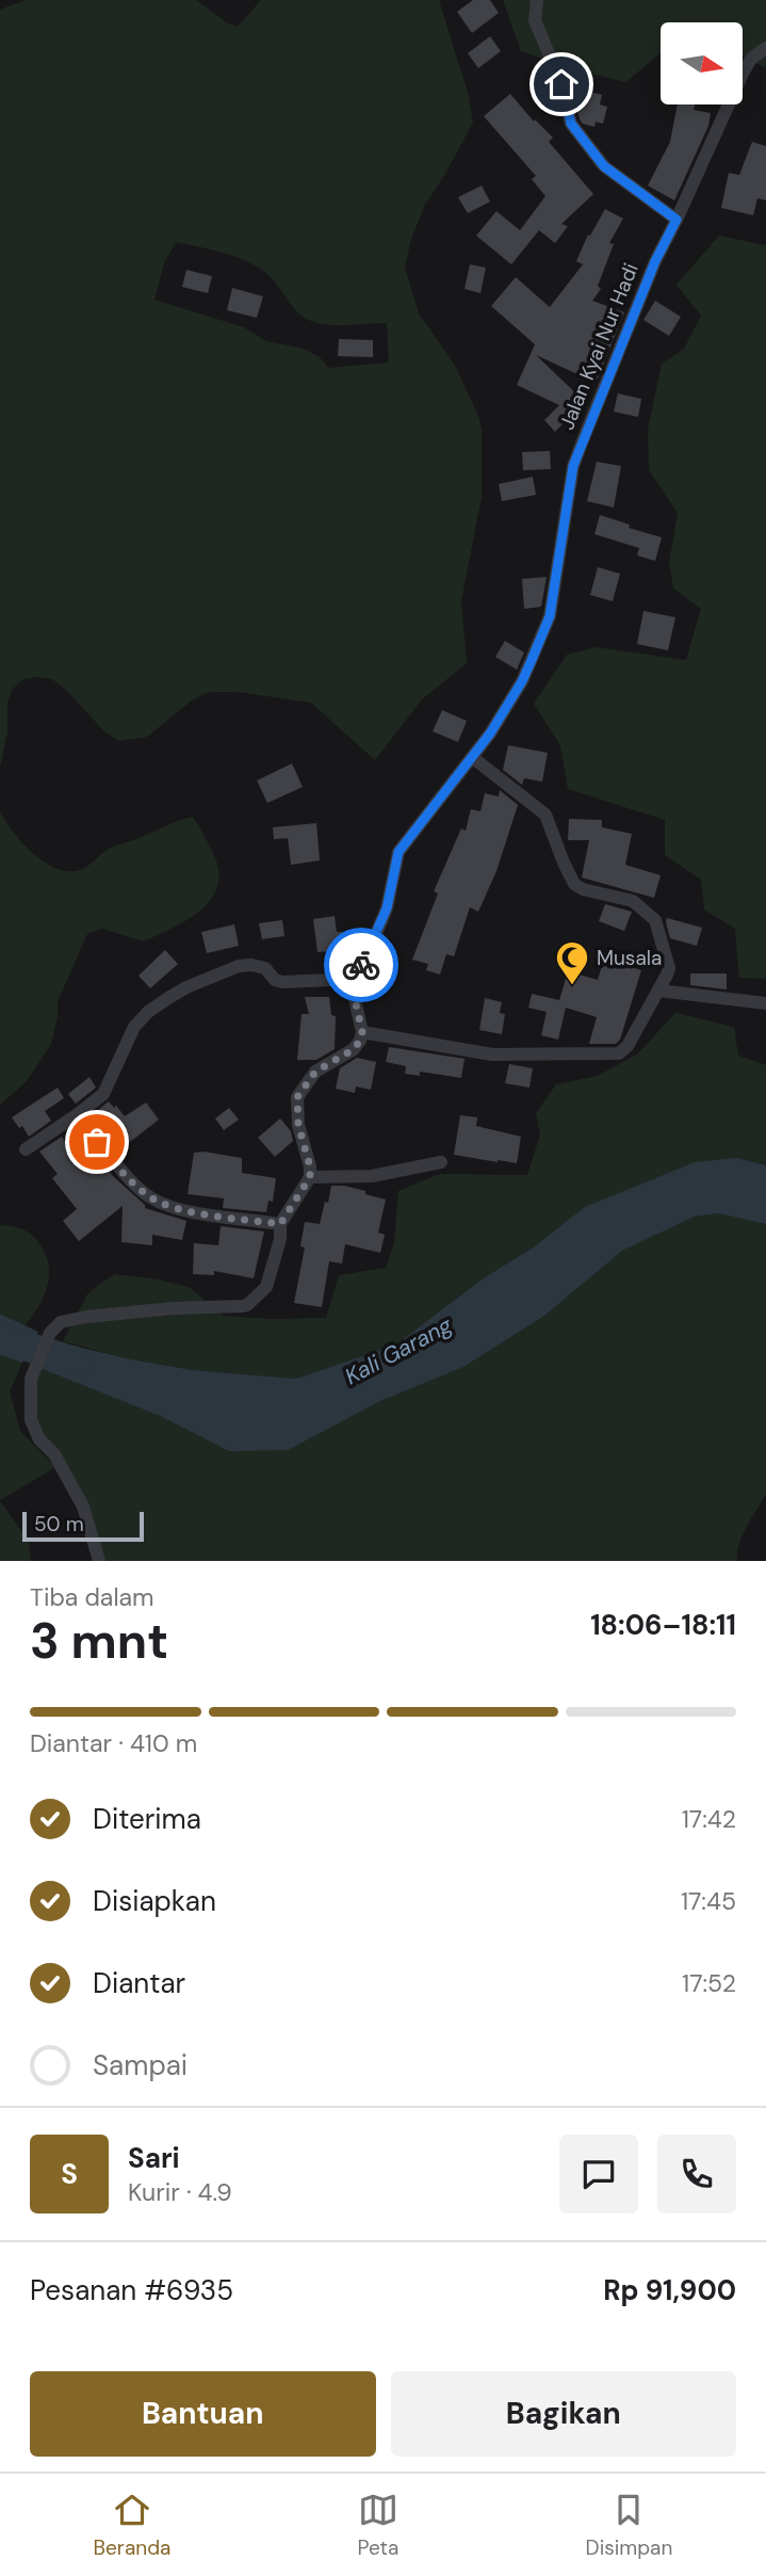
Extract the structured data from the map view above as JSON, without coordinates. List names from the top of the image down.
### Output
{
  "streets": {
    "street": ["Jalan Kyai Nur Hadi"]
  },
  "water": ["Kali Garang"],
  "places": {
    "mosque": ["Musala"]
  },
  "scale_bar": "50 m",
  "north": "right",
  "page": {
    "scale": "50 m",
    "heading": ["3 mnt", "Tiba dalam", "18:06–18:11"],
    "panel": [
      "Sari",
      "Kurir · 4.9",
      "Pesanan #6935",
      "Rp 91,900"
    ],
    "bar": "Diantar · 410 m",
    "list": [
      ["Diterima", "17:42"],
      ["Disiapkan", "17:45"],
      ["Diantar", "17:52"],
      "Sampai"
    ],
    "round": "S",
    "buttons": ["Bantuan", "Bagikan"],
    "tabs": ["Beranda", "Peta", "Disimpan"]
  }
}
